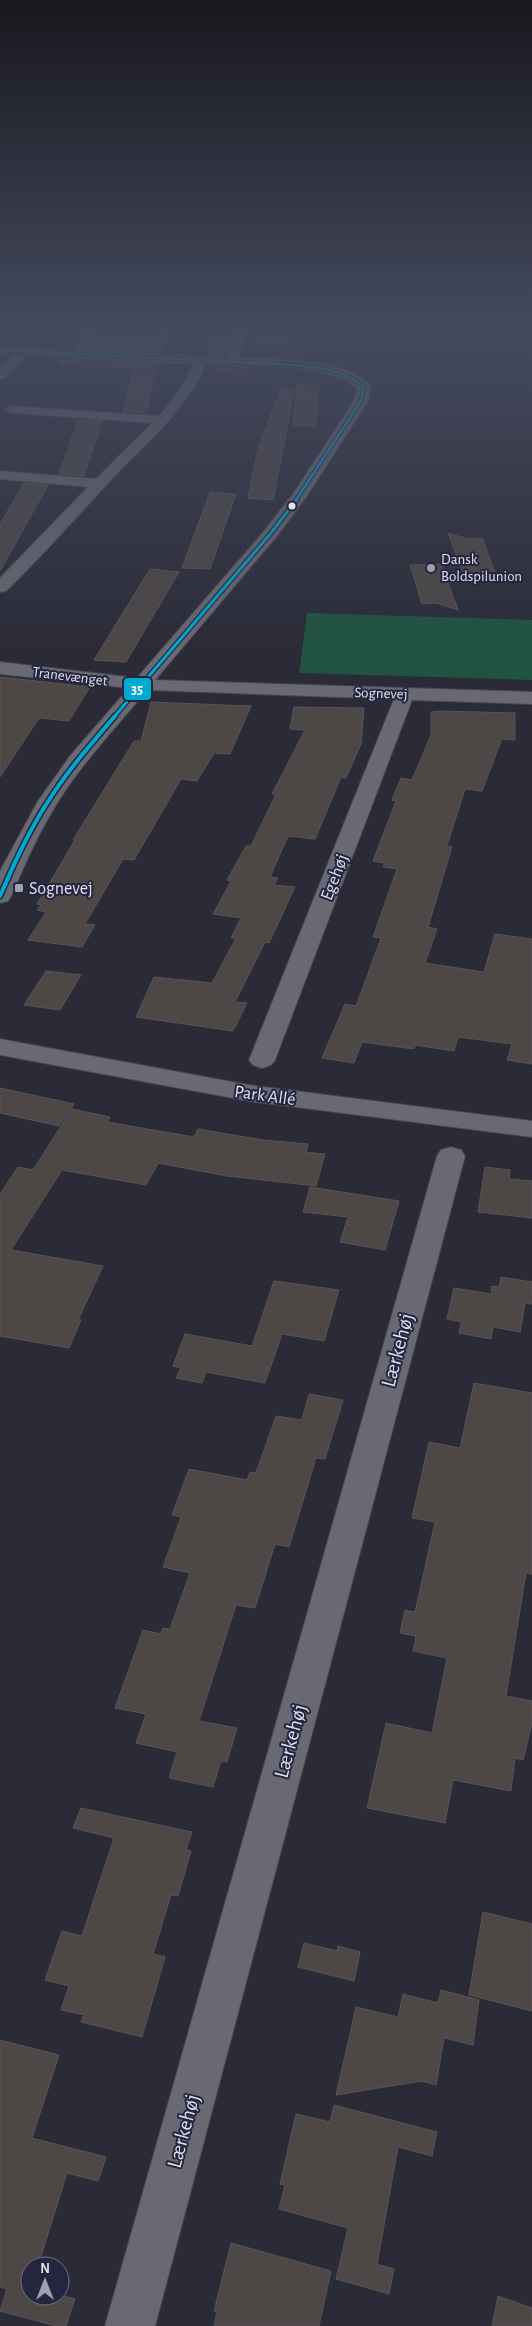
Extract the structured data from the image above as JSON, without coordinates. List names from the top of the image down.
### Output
{
  "streets": {
    "street": [
      "Tranevænget",
      "Sognevej",
      "Egehøj",
      "Park Allé",
      "Lærkehøj"
    ]
  },
  "crossings": [
    ["Tranevænget", "Sognevej"],
    ["Sognevej", "Egehøj"]
  ],
  "places": {
    "other": ["Dansk Boldspilunion"],
    "transit": ["Sognevej"]
  },
  "lines": ["transit line 35"],
  "north": "top"
}
